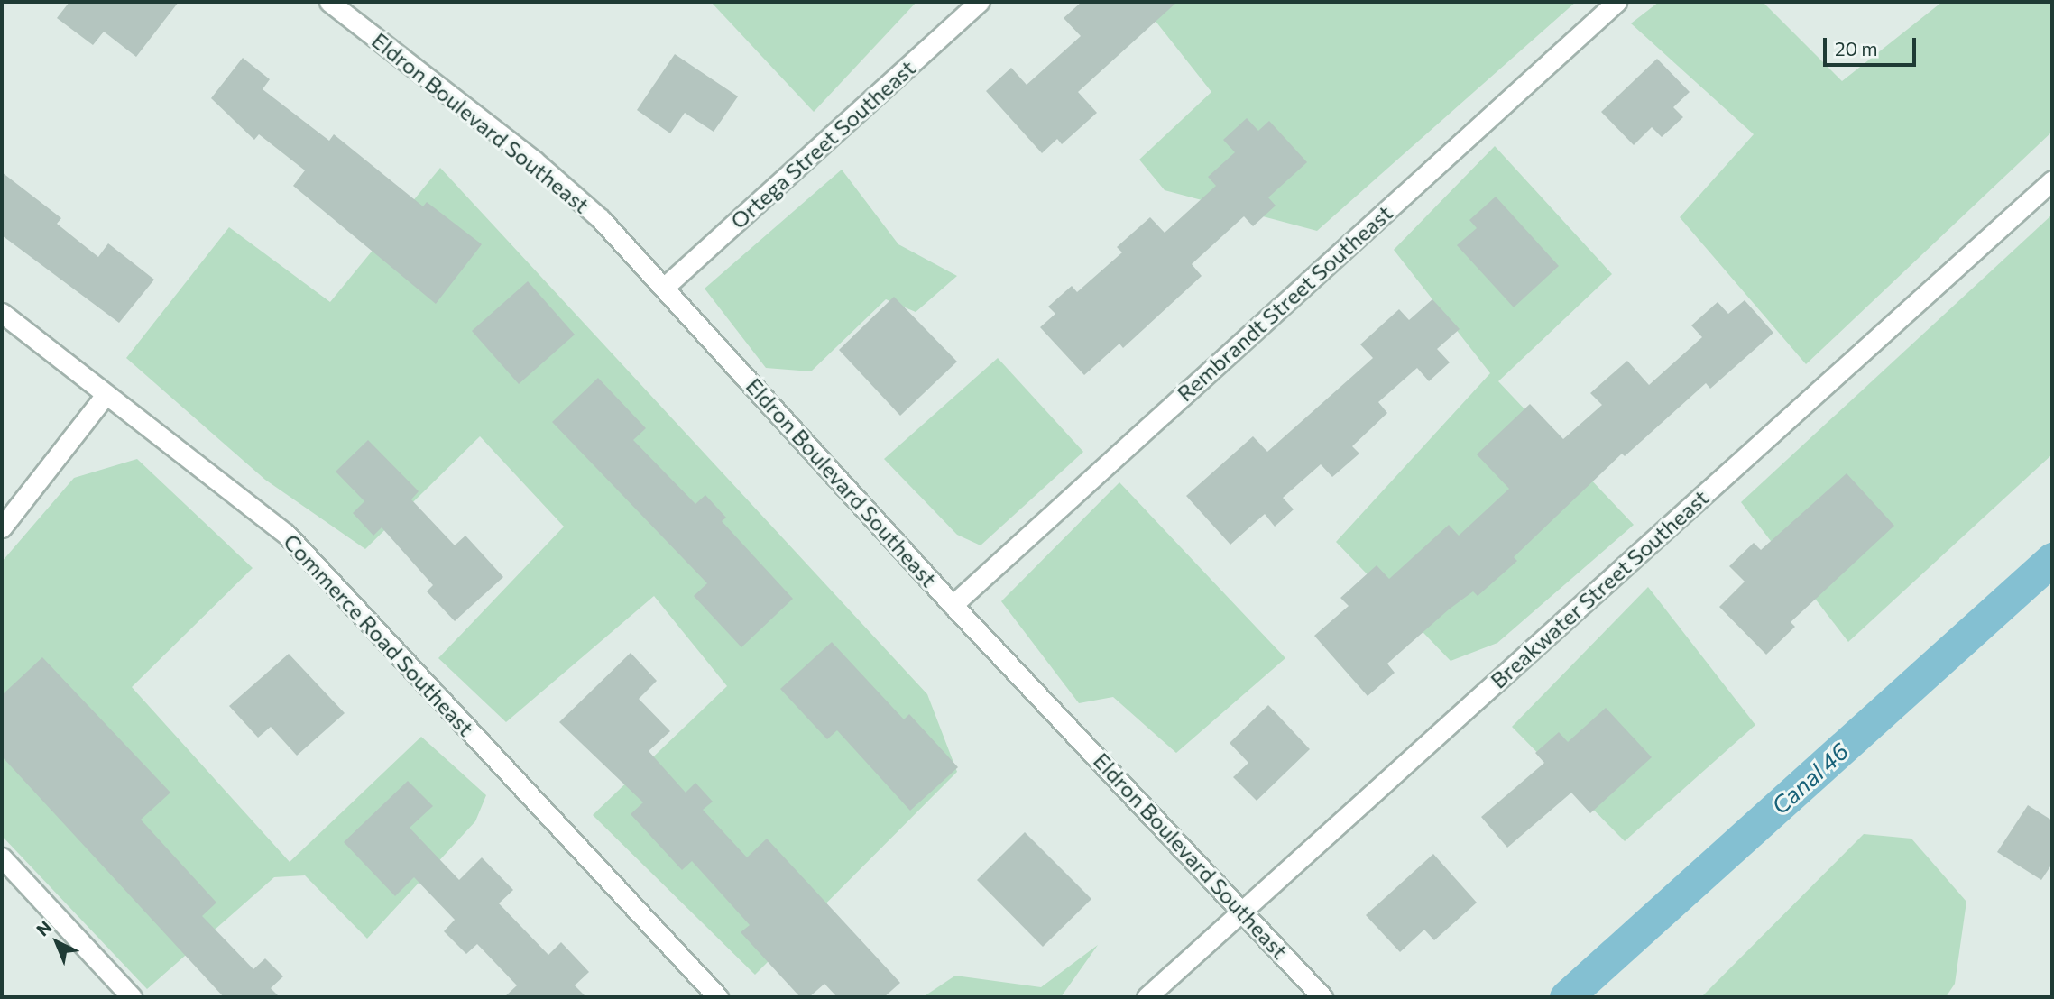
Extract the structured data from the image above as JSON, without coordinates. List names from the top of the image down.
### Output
{
  "streets": {
    "street": [
      "Eldron Boulevard Southeast",
      "Ortega Street Southeast",
      "Rembrandt Street Southeast",
      "Breakwater Street Southeast",
      "Commerce Road Southeast"
    ]
  },
  "crossings": [
    ["Eldron Boulevard Southeast", "Ortega Street Southeast"],
    ["Eldron Boulevard Southeast", "Rembrandt Street Southeast"],
    ["Eldron Boulevard Southeast", "Breakwater Street Southeast"]
  ],
  "water": ["Canal 46"],
  "scale_bar": "20 m",
  "north": "top left"
}
